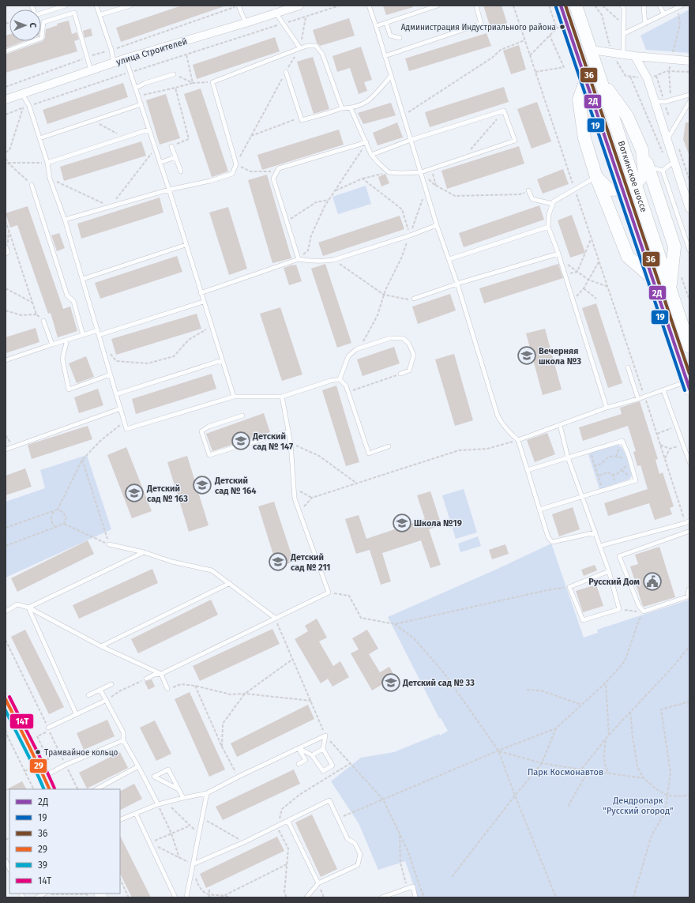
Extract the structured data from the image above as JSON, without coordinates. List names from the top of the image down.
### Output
{
  "streets": {
    "main road": ["Воткинское шоссе"],
    "street": ["улица Строителей"]
  },
  "parks": ["Парк Космонавтов", "Дендропарк \"Русский огород\""],
  "places": {
    "other": ["Администрация Индустриального района", "Трамвайное кольцо"],
    "school or university": [
      "Вечерняя школа №3",
      "Детский сад № 147",
      "Детский сад № 164",
      "Детский сад № 163",
      "Школа №19",
      "Детский сад № 211",
      "Детский сад № 33"
    ],
    "public building": ["Русский Дом"]
  },
  "lines": [
    "transit line 2Д",
    "transit line 36",
    "transit line 19",
    "transit line 14Т",
    "transit line 29",
    "transit line 39"
  ],
  "legend": [
    "2Д",
    "19",
    "36",
    "29",
    "39",
    "14Т"
  ],
  "north": "right"
}
